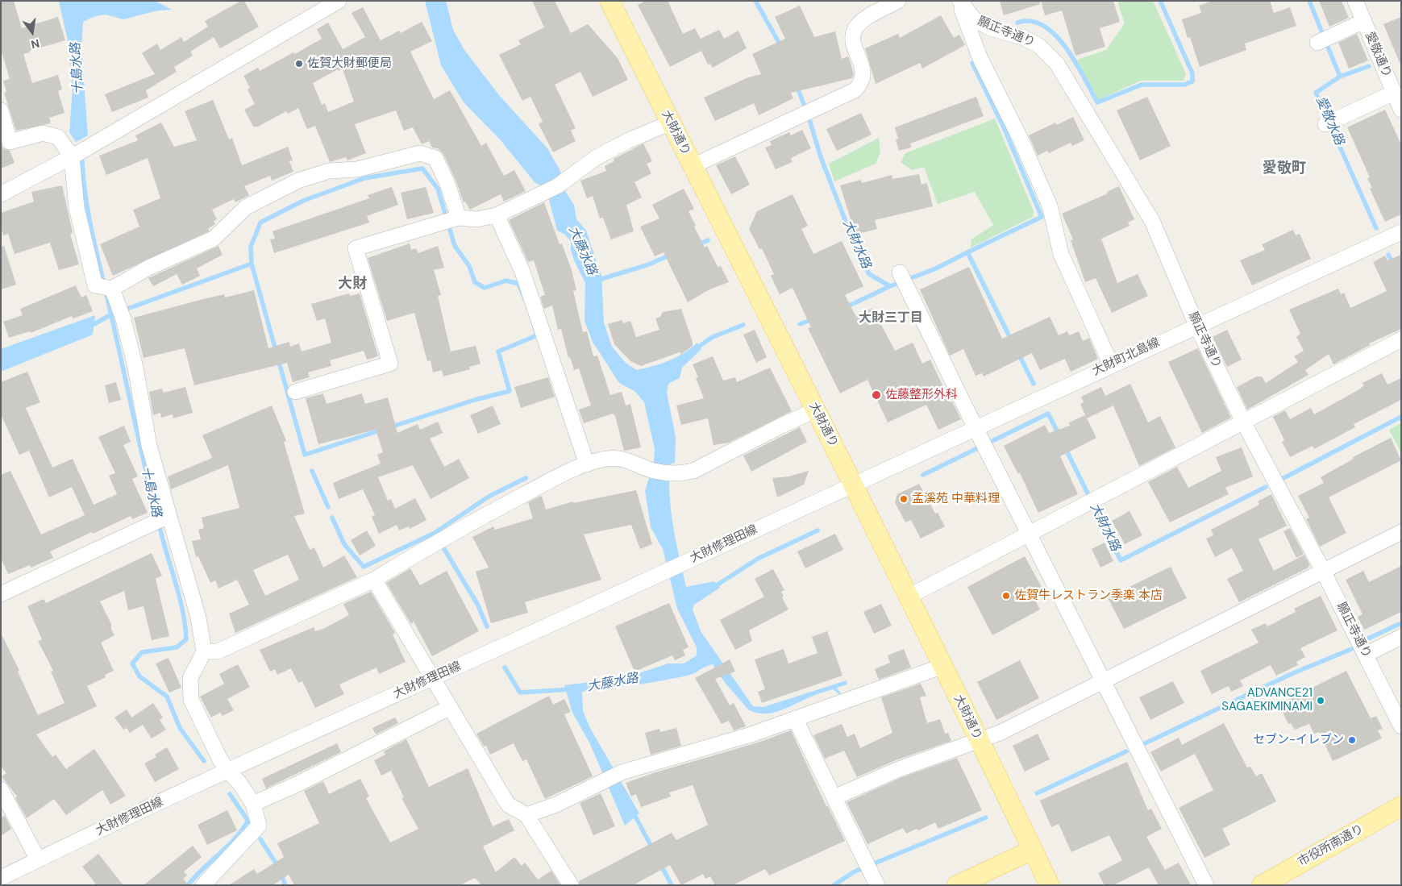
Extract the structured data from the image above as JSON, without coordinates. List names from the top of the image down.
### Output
{
  "streets": {
    "main road": ["大財通り", "市役所南通り"],
    "street": [
      "願正寺通り",
      "愛敬通り",
      "大財町北島線",
      "大財修理田線"
    ]
  },
  "crossings": [
    ["願正寺通り", "大財町北島線"],
    ["大財通り", "大財町北島線"],
    ["大財通り", "大財修理田線"],
    ["大財町北島線", "大財修理田線"]
  ],
  "districts": ["愛敬町", "大財", "大財三丁目"],
  "water": [
    "十島水路",
    "愛敬水路",
    "大財水路",
    "大藤水路"
  ],
  "places": [
    "佐賀大財郵便局",
    "佐藤整形外科",
    "孟溪苑 中華料理",
    "佐賀牛レストラン季楽 本店",
    "ADVANCE21 SAGAEKIMINAMI",
    "セブン-イレブン"
  ],
  "north": "bottom"
}
